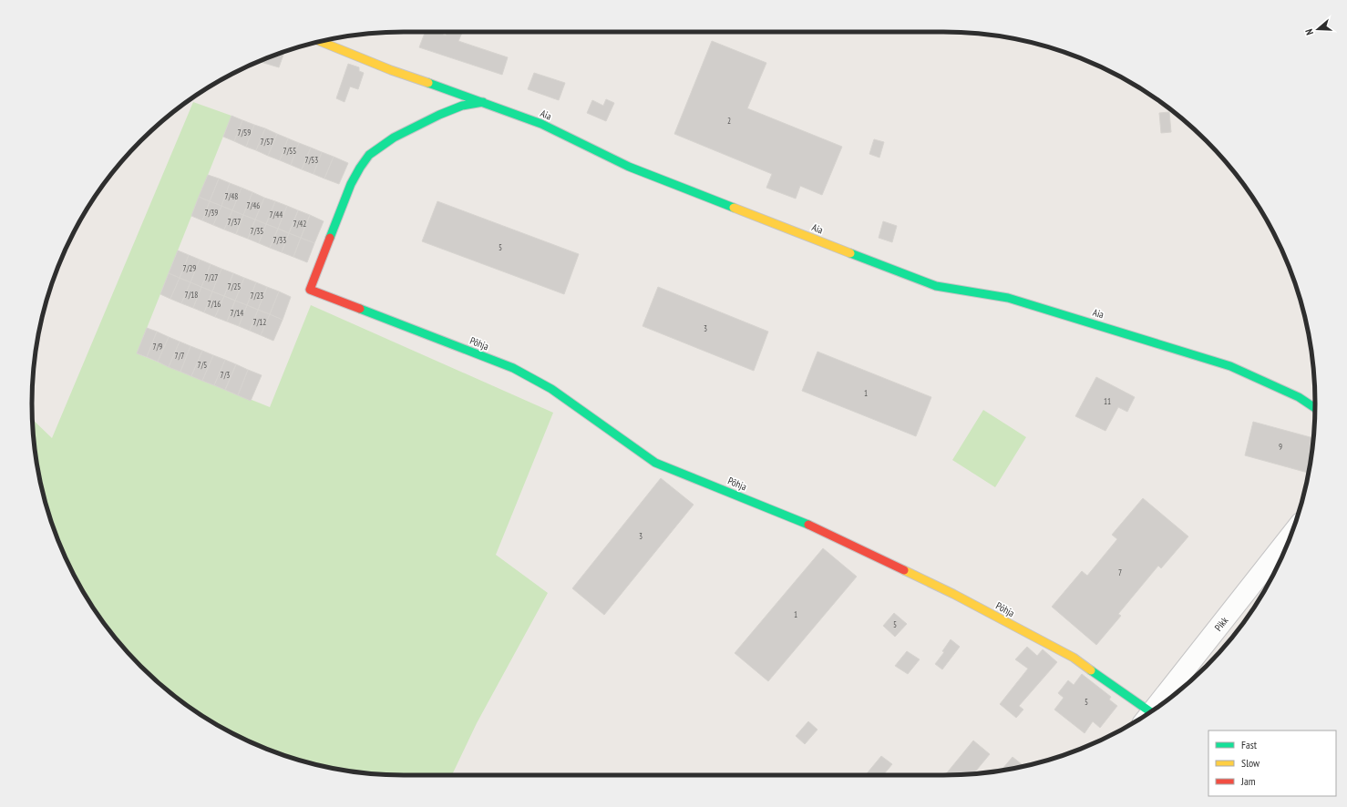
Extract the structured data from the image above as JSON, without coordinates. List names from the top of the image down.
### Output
{
  "streets": {
    "street": ["Aia", "Põhja", "Pikk"]
  },
  "crossings": [
    ["Aia", "Põhja"]
  ],
  "house_numbers": [
    "2",
    "7/59",
    "7/57",
    "7/55",
    "7/53",
    "7/48",
    "7/46",
    "7/39",
    "7/44",
    "7/37",
    "7/42",
    "7/35",
    "7/33",
    "5",
    "7/29",
    "7/27",
    "7/25",
    "7/18",
    "7/23",
    "7/16",
    "7/14",
    "7/12",
    "3",
    "7/9",
    "7/7",
    "7/5",
    "7/3",
    "1",
    "11",
    "9",
    "3",
    "7",
    "1",
    "5",
    "5"
  ],
  "legend": ["Fast", "Slow", "Jam"],
  "north": "left"
}
